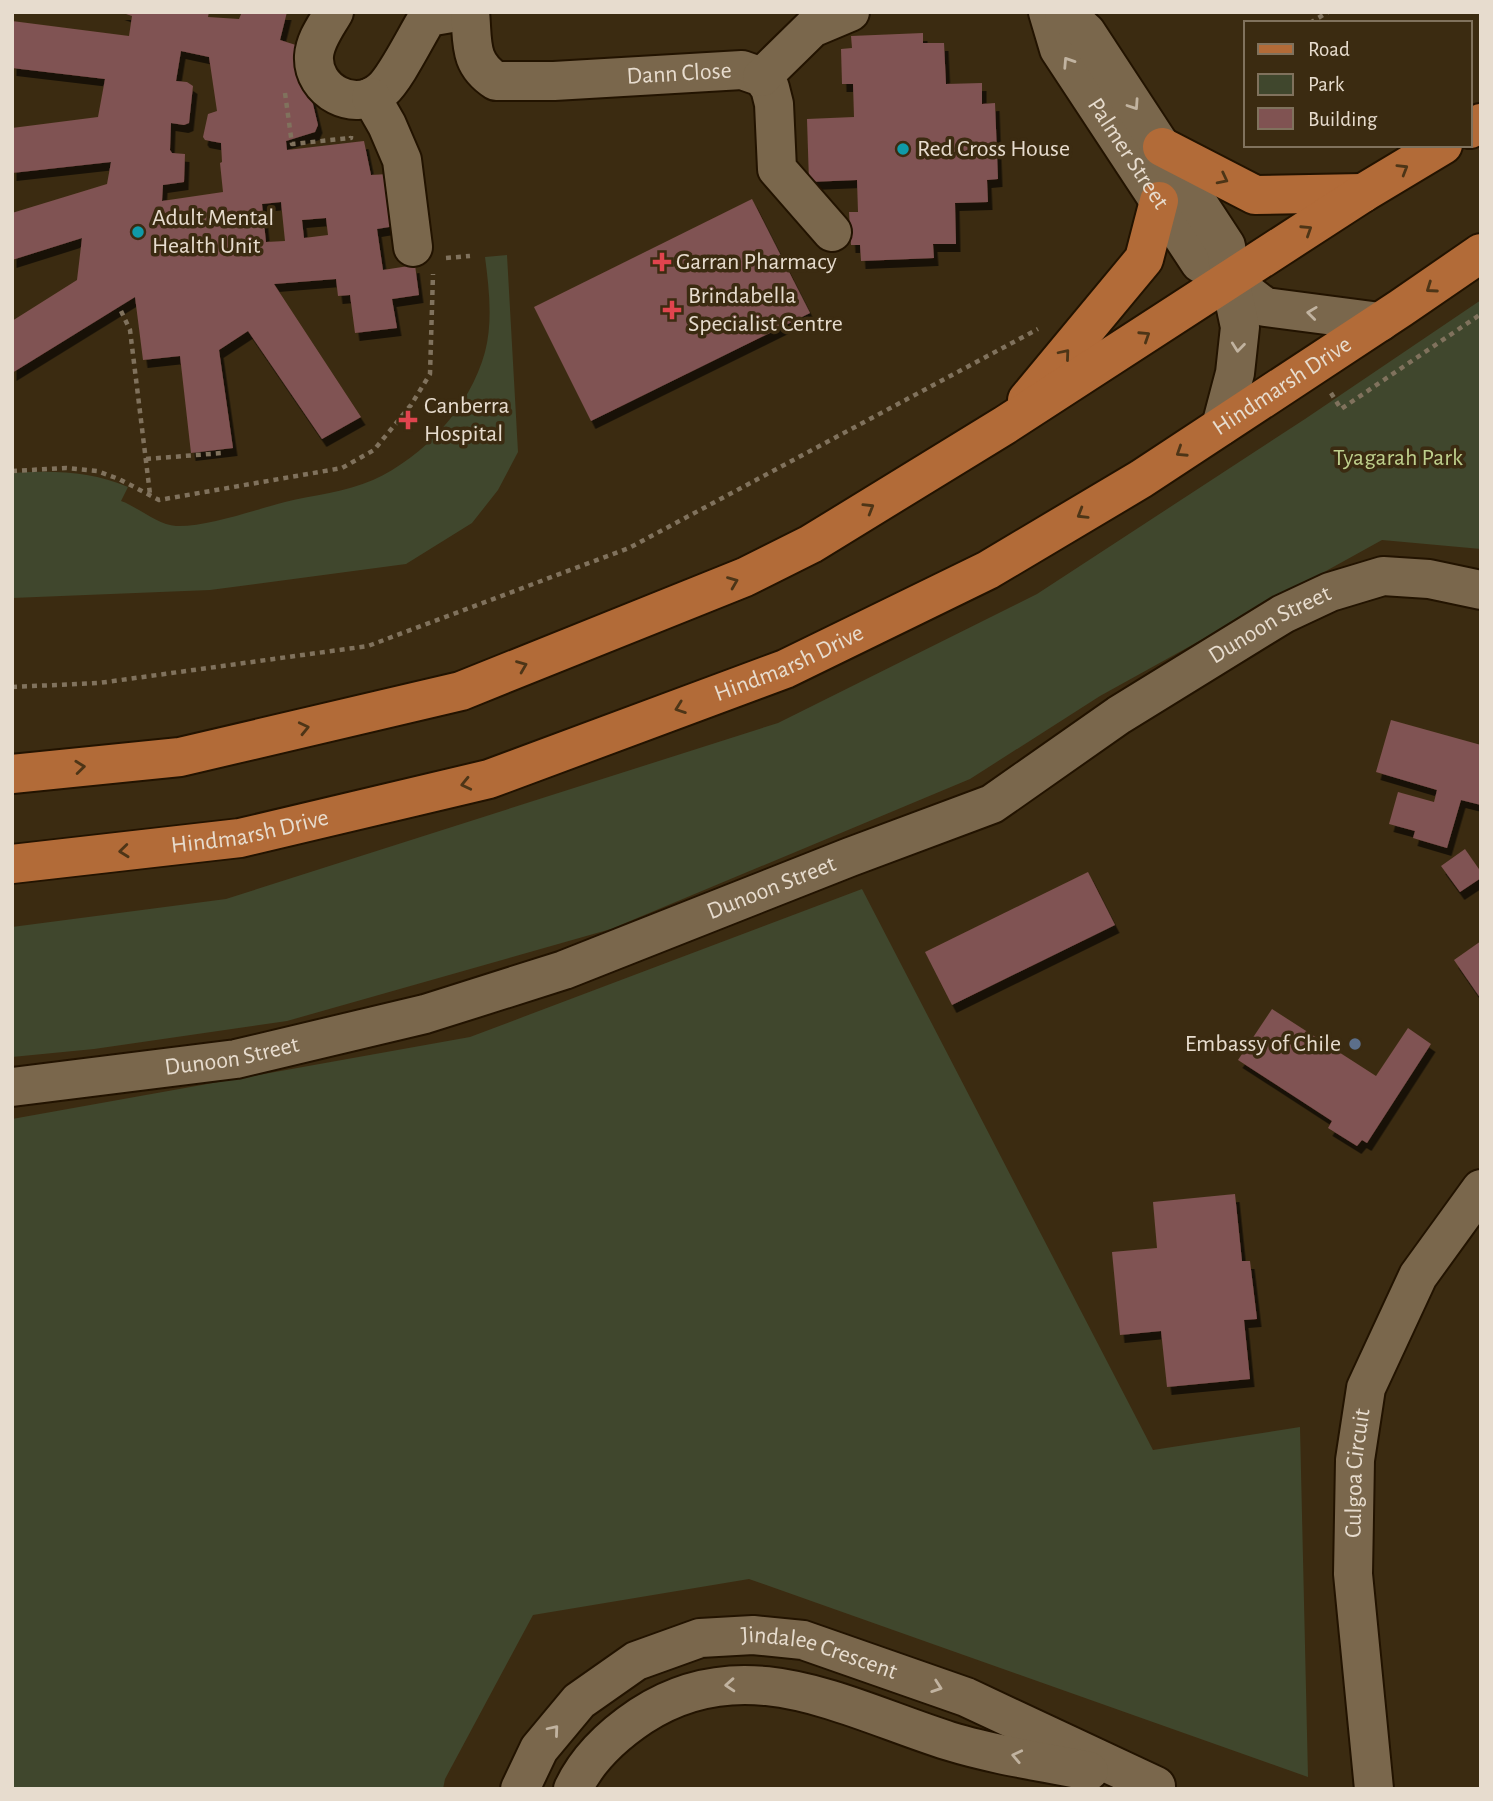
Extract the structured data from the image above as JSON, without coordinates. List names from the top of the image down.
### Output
{
  "streets": {
    "main road": ["Hindmarsh Drive"],
    "street": [
      "Dann Close",
      "Palmer Street",
      "Dunoon Street",
      "Culgoa Circuit",
      "Jindalee Crescent"
    ]
  },
  "crossings": [
    ["Palmer Street", "Hindmarsh Drive"]
  ],
  "parks": ["Tyagarah Park"],
  "places": {
    "other": ["Red Cross House", "Adult Mental Health Unit", "Embassy of Chile"],
    "health": ["Garran Pharmacy", "Brindabella Specialist Centre", "Canberra Hospital"]
  },
  "legend": ["Road", "Park", "Building"]
}
